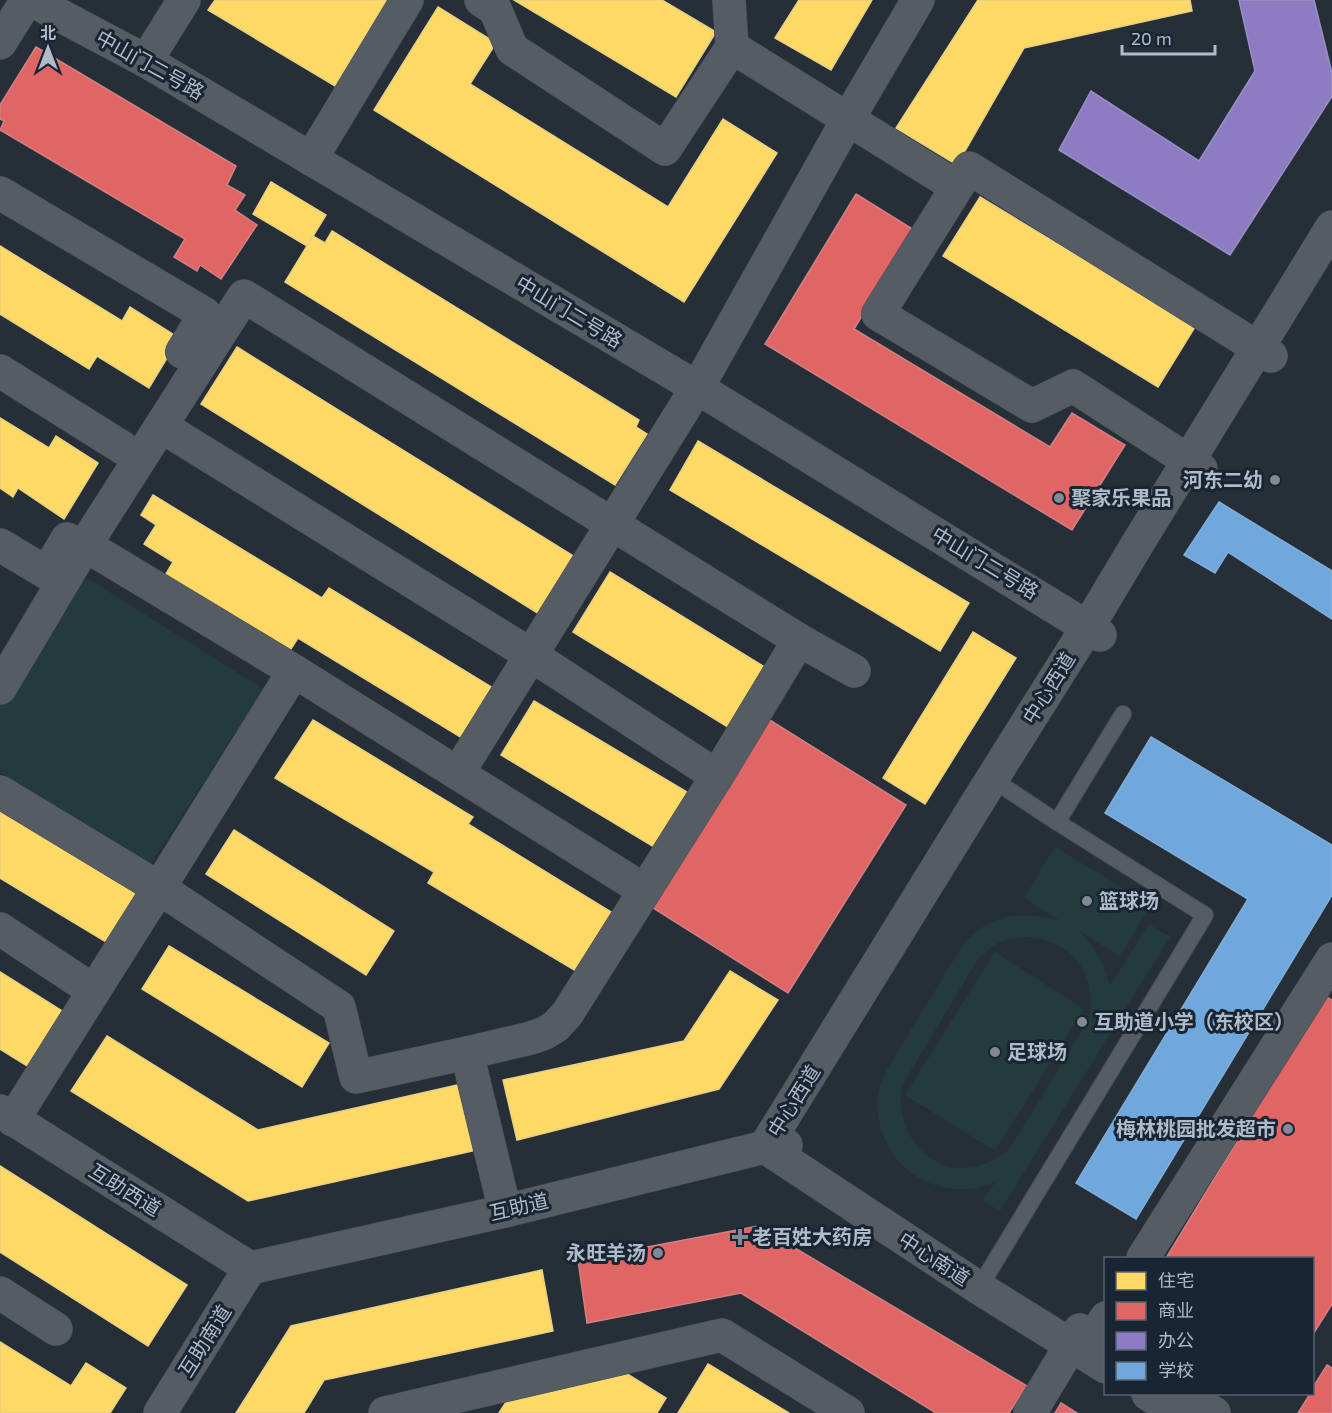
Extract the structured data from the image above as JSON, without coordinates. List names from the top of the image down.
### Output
{
  "streets": {
    "street": [
      "中山门二号路",
      "中心西道",
      "互助西道",
      "互助道",
      "中心南道",
      "互助南道"
    ]
  },
  "crossings": [
    ["中山门二号路", "中心西道"],
    ["中心西道", "互助道"],
    ["中心西道", "中心南道"],
    ["互助西道", "互助道"],
    ["互助西道", "互助南道"],
    ["互助道", "中心南道"],
    ["互助道", "互助南道"]
  ],
  "places": {
    "other": [
      "河东二幼",
      "聚家乐果品",
      "篮球场",
      "互助道小学（东校区）",
      "足球场",
      "梅林桃园批发超市",
      "永旺羊汤"
    ],
    "health": ["老百姓大药房"]
  },
  "legend": [
    "住宅",
    "商业",
    "办公",
    "学校"
  ],
  "scale_bar": "20 m",
  "north": "top"
}
